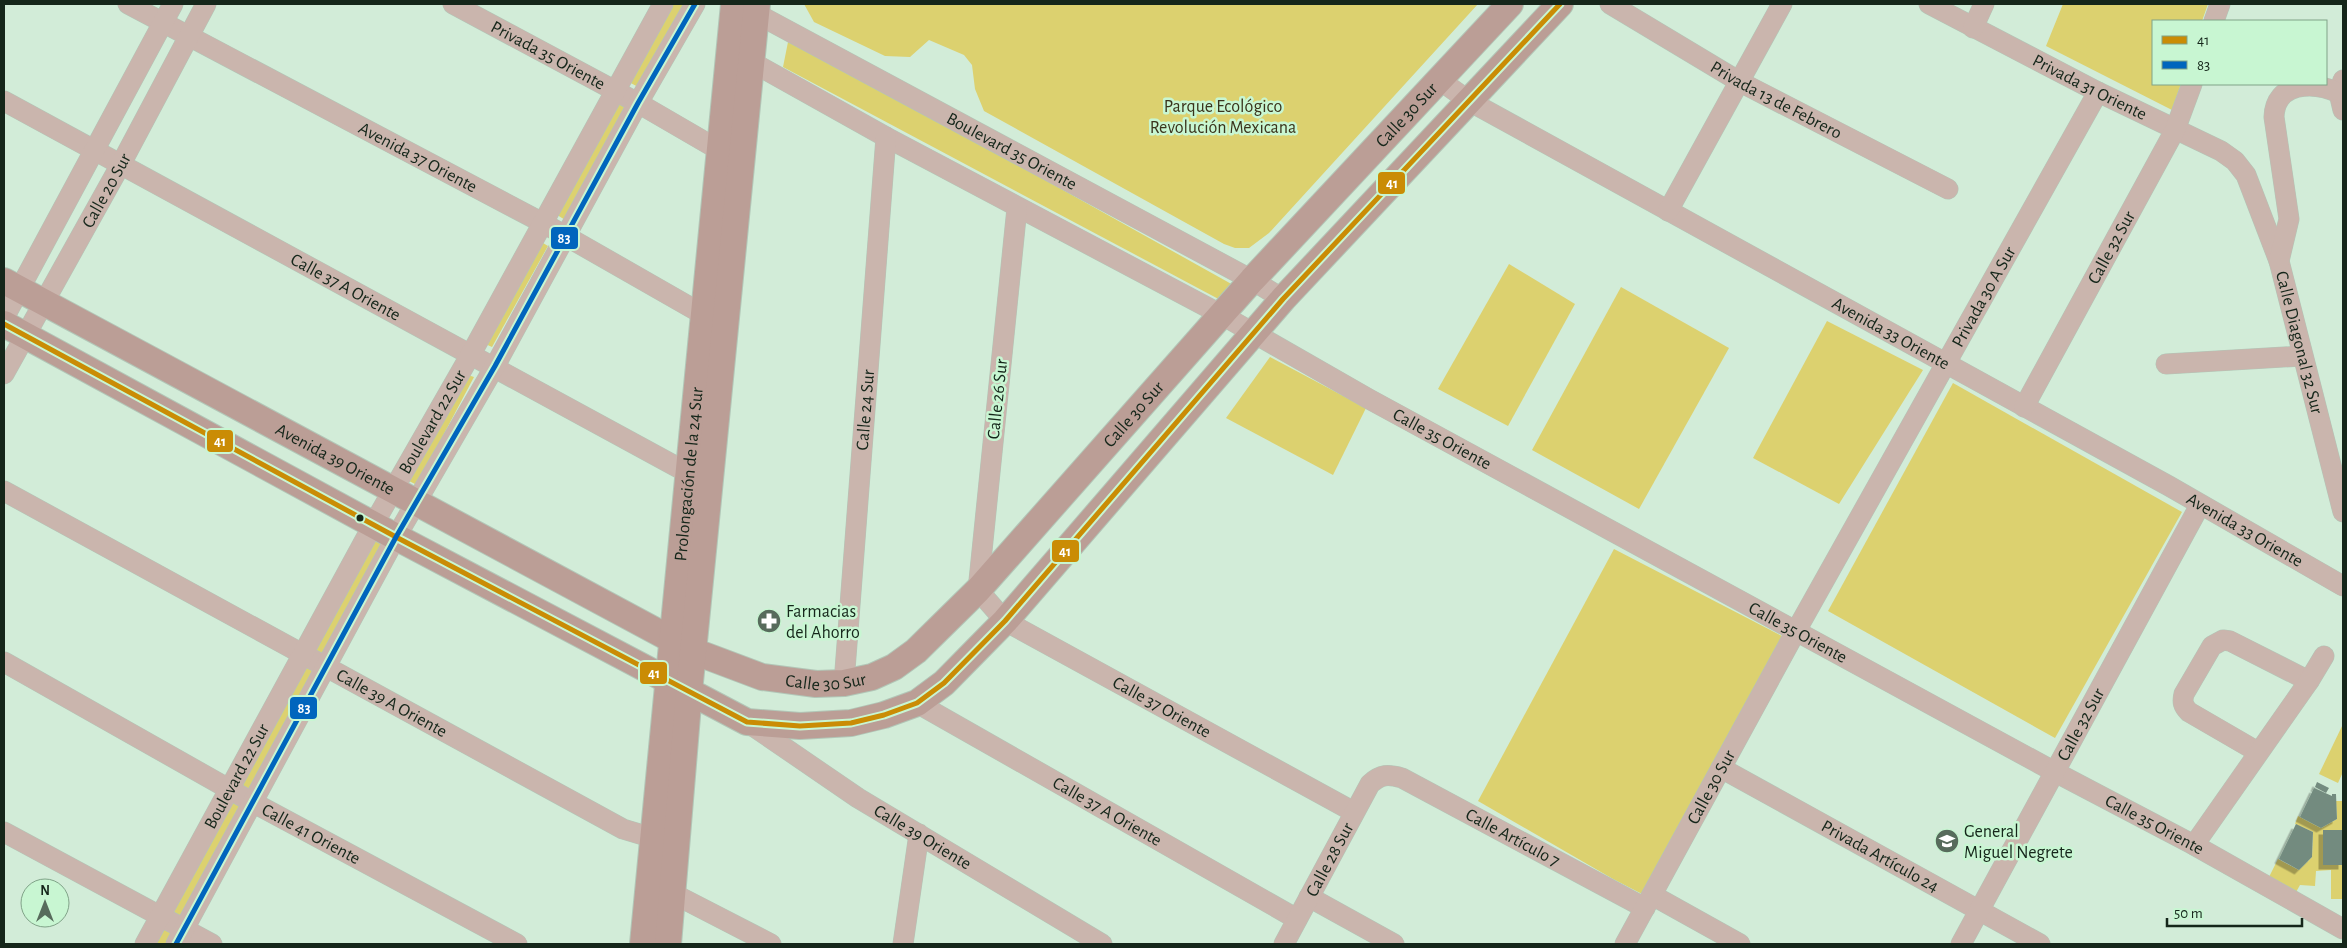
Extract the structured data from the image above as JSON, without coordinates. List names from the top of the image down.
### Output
{
  "streets": {
    "main road": ["Calle 30 Sur", "Avenida 39 Oriente", "Prolongación de la 24 Sur"],
    "street": [
      "Privada 35 Oriente",
      "Privada 31 Oriente",
      "Privada 13 de Febrero",
      "Boulevard 35 Oriente",
      "Avenida 37 Oriente",
      "Calle 20 Sur",
      "Calle 32 Sur",
      "Calle 37 A Oriente",
      "Privada 30 A Sur",
      "Avenida 33 Oriente",
      "Calle Diagonal 32 Sur",
      "Calle 26 Sur",
      "Calle 24 Sur",
      "Boulevard 22 Sur",
      "Calle 35 Oriente",
      "Calle 39 A Oriente",
      "Calle 37 Oriente",
      "Calle 41 Oriente",
      "Calle 39 Oriente",
      "Calle Artículo 7",
      "Privada Artículo 24",
      "Calle 28 Sur"
    ]
  },
  "crossings": [
    ["Privada 35 Oriente", "Boulevard 22 Sur"],
    ["Privada 35 Oriente", "Prolongación de la 24 Sur"],
    ["Privada 31 Oriente", "Calle 32 Sur"],
    ["Privada 31 Oriente", "Privada 30 A Sur"],
    ["Privada 31 Oriente", "Calle Diagonal 32 Sur"],
    ["Calle 30 Sur", "Boulevard 35 Oriente"],
    ["Calle 30 Sur", "Calle 37 A Oriente"],
    ["Calle 30 Sur", "Privada 30 A Sur"],
    ["Calle 30 Sur", "Avenida 33 Oriente"],
    ["Calle 30 Sur", "Calle 26 Sur"],
    ["Calle 30 Sur", "Calle 24 Sur"],
    ["Calle 30 Sur", "Calle 35 Oriente"],
    ["Calle 30 Sur", "Avenida 39 Oriente"],
    ["Calle 30 Sur", "Prolongación de la 24 Sur"],
    ["Calle 30 Sur", "Calle 37 Oriente"],
    ["Calle 30 Sur", "Calle 39 Oriente"],
    ["Calle 30 Sur", "Calle Artículo 7"],
    ["Calle 30 Sur", "Privada Artículo 24"],
    ["Boulevard 35 Oriente", "Prolongación de la 24 Sur"],
    ["Avenida 37 Oriente", "Calle 20 Sur"],
    ["Avenida 37 Oriente", "Boulevard 22 Sur"],
    ["Avenida 37 Oriente", "Prolongación de la 24 Sur"],
    ["Calle 20 Sur", "Calle 37 A Oriente"],
    ["Calle 20 Sur", "Avenida 39 Oriente"],
    ["Calle 32 Sur", "Avenida 33 Oriente"],
    ["Calle 32 Sur", "Calle 35 Oriente"],
    ["Calle 32 Sur", "Privada Artículo 24"],
    ["Calle 37 A Oriente", "Boulevard 22 Sur"],
    ["Calle 37 A Oriente", "Prolongación de la 24 Sur"],
    ["Calle 37 A Oriente", "Calle 28 Sur"],
    ["Privada 30 A Sur", "Avenida 33 Oriente"],
    ["Privada 30 A Sur", "Calle 35 Oriente"],
    ["Calle 26 Sur", "Calle 37 Oriente"],
    ["Boulevard 22 Sur", "Avenida 39 Oriente"],
    ["Boulevard 22 Sur", "Calle 39 A Oriente"],
    ["Boulevard 22 Sur", "Calle 41 Oriente"],
    ["Avenida 39 Oriente", "Prolongación de la 24 Sur"],
    ["Prolongación de la 24 Sur", "Calle 39 A Oriente"],
    ["Calle 37 Oriente", "Calle 28 Sur"],
    ["Calle Artículo 7", "Calle 28 Sur"]
  ],
  "parks": ["Parque Ecológico Revolución Mexicana"],
  "places": {
    "pharmacy": ["Farmacias del Ahorro"],
    "school or university": ["General Miguel Negrete"]
  },
  "lines": ["transit line 41", "transit line 83"],
  "legend": ["41", "83"],
  "scale_bar": "50 m",
  "north": "top"
}
